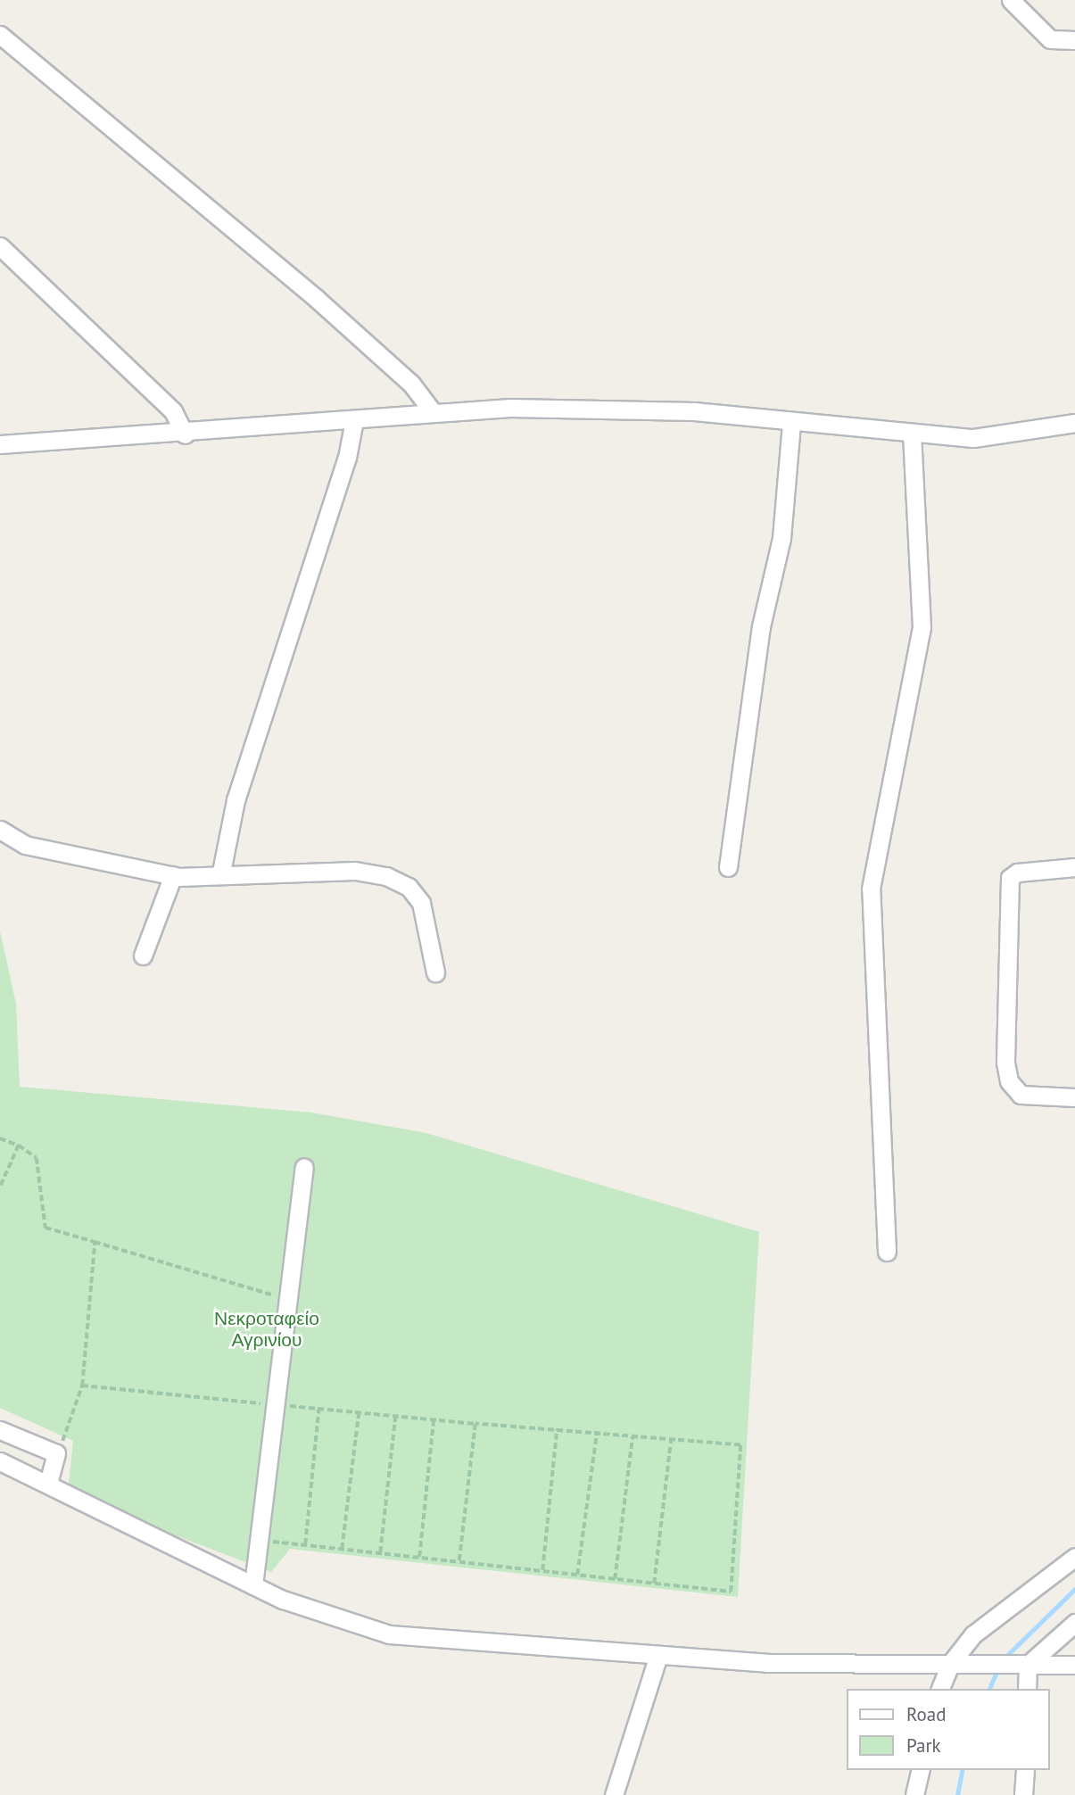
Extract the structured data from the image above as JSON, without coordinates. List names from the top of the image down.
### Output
{
  "parks": ["Νεκροταφείο Αγρινίου"],
  "legend": ["Road", "Park"]
}
